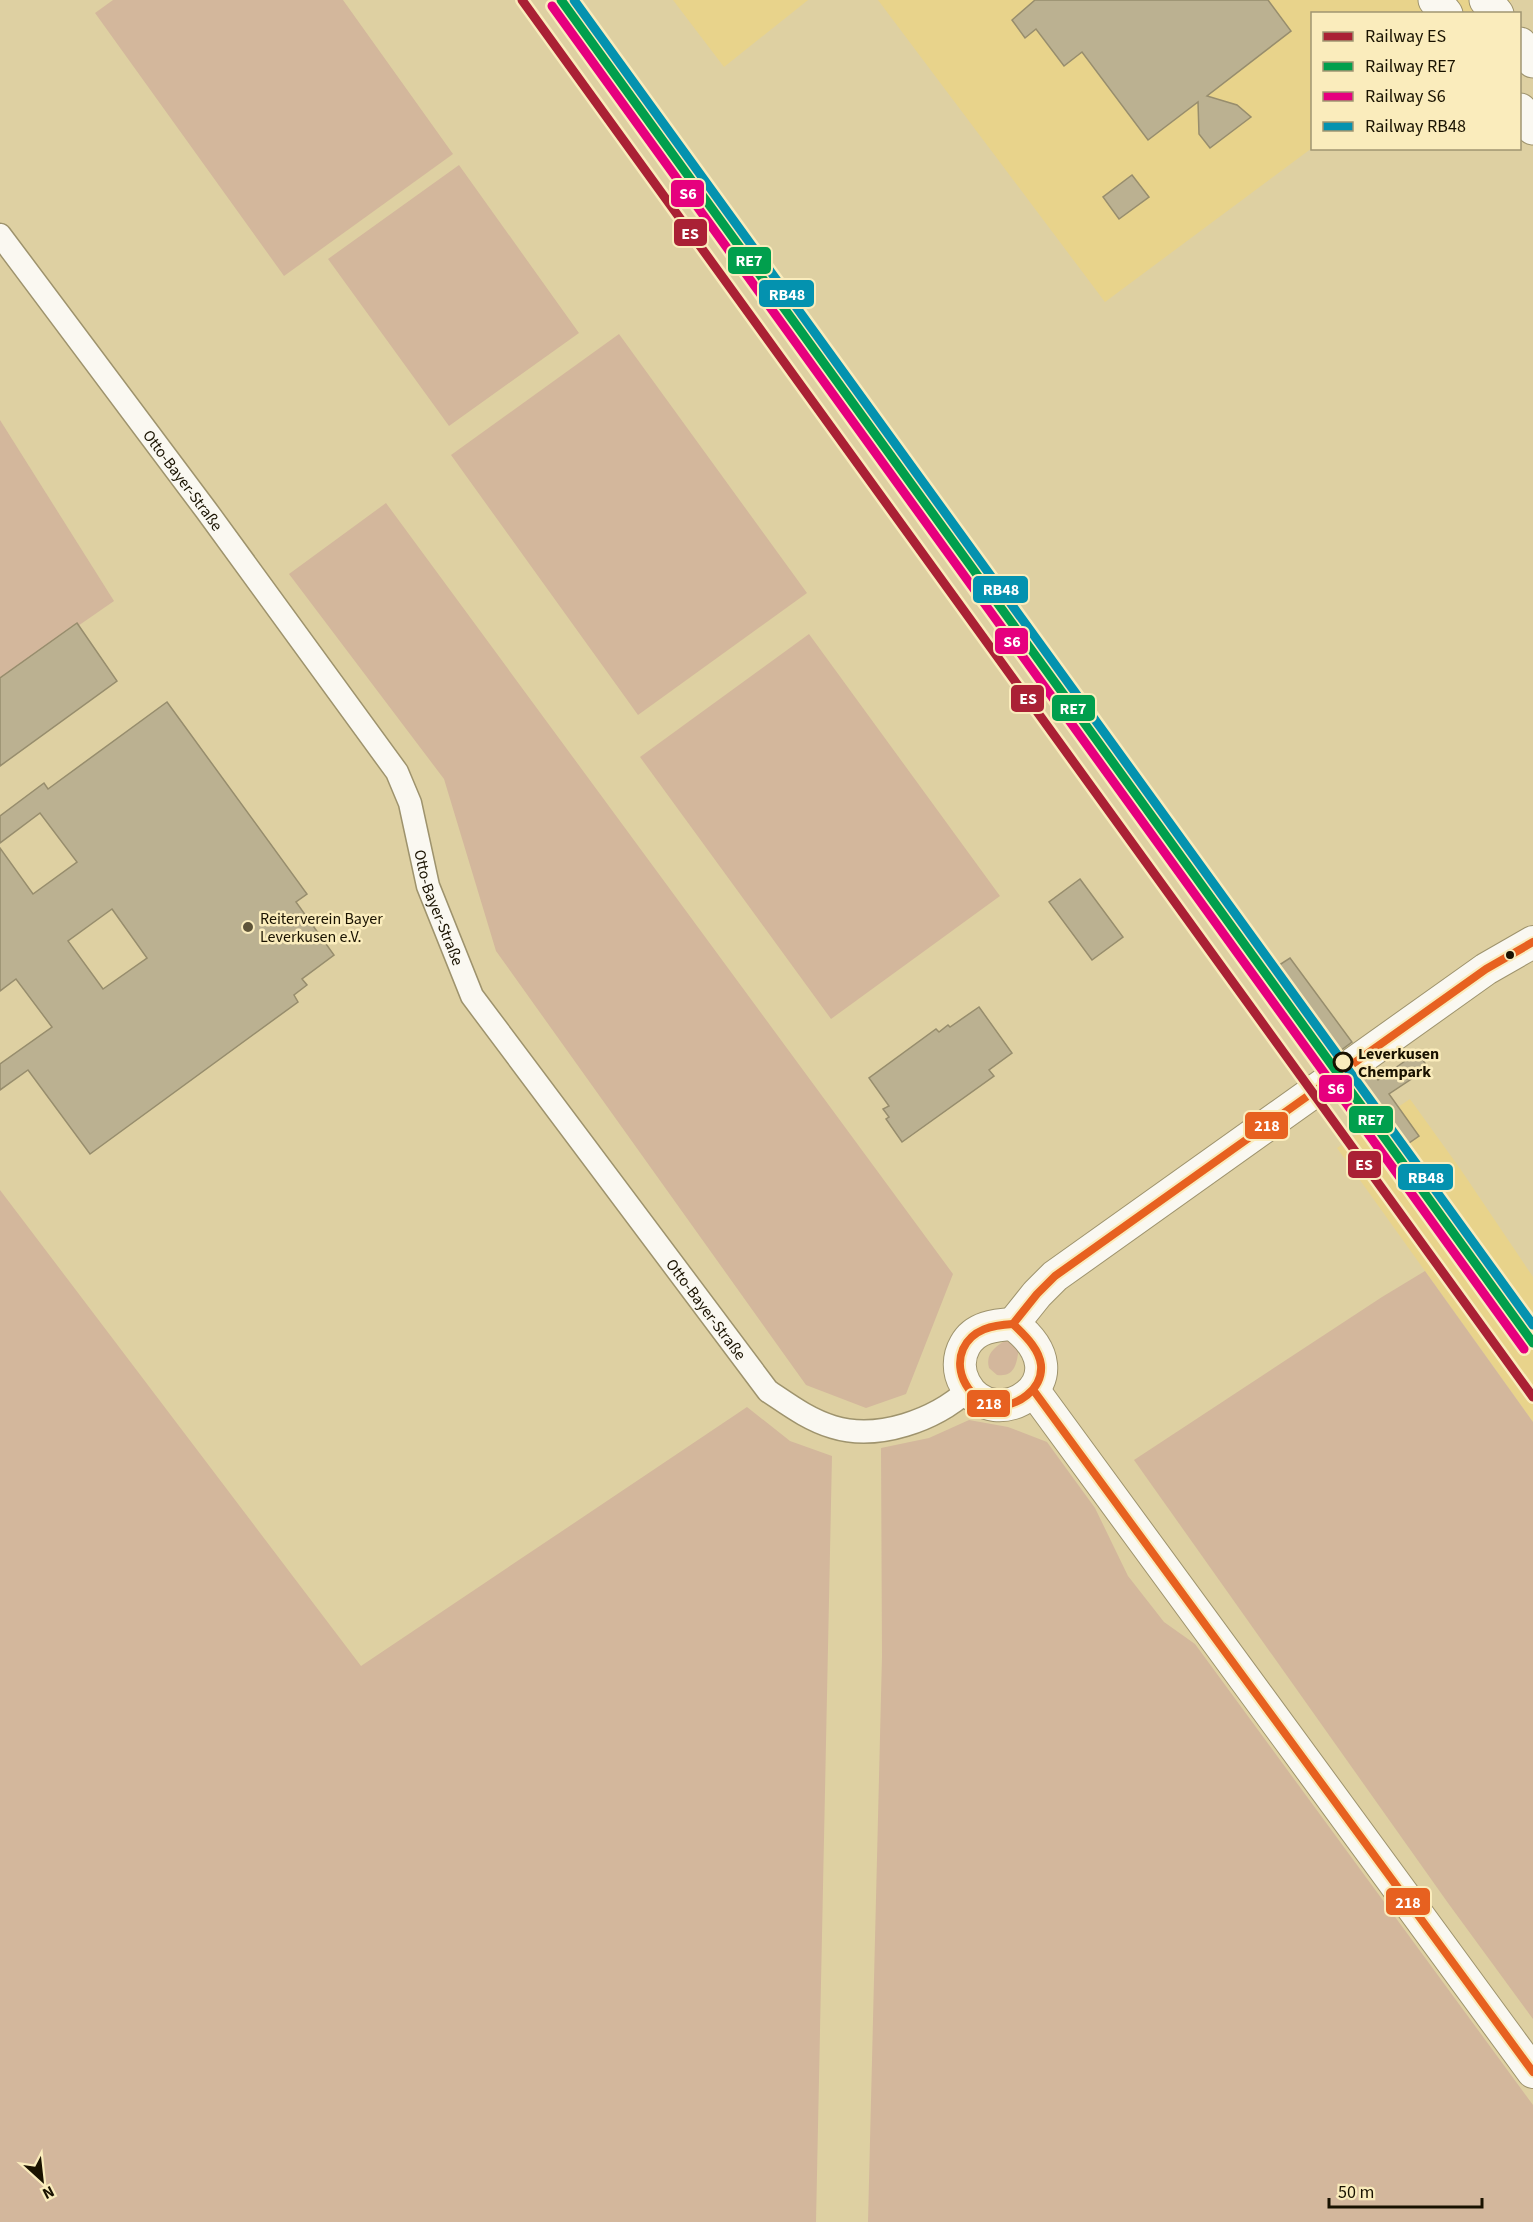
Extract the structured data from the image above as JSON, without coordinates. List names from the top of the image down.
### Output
{
  "streets": {
    "street": ["Otto-Bayer-Straße"]
  },
  "places": ["Reiterverein Bayer Leverkusen e.V.", "Leverkusen Chempark"],
  "lines": [
    "rail line ES",
    "rail line RE7",
    "rail line RB48",
    "rail line S6",
    "transit line 218"
  ],
  "legend": [
    "Railway ES",
    "Railway RE7",
    "Railway S6",
    "Railway RB48"
  ],
  "scale_bar": "50 m",
  "north": "bottom right"
}
